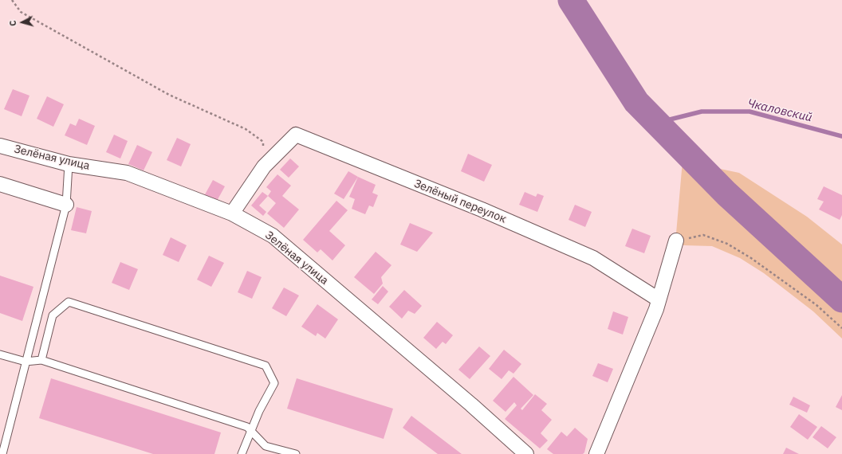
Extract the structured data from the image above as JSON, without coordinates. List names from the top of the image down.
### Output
{
  "streets": {
    "street": ["Зелёная улица", "Зелёный переулок"]
  },
  "water": ["Чкаловский"],
  "north": "left"
}
